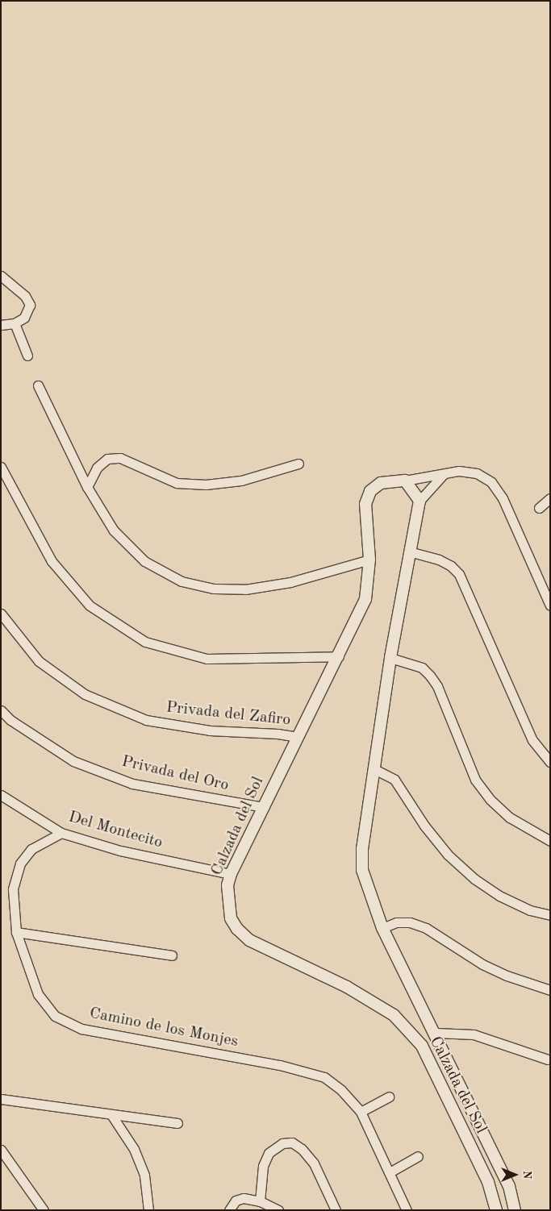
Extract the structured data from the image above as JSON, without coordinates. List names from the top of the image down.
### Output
{
  "streets": {
    "street": [
      "Privada del Zafiro",
      "Privada del Oro",
      "Calzada del Sol",
      "Del Montecito",
      "Camino de los Monjes"
    ]
  },
  "crossings": [
    ["Privada del Zafiro", "Calzada del Sol"],
    ["Privada del Oro", "Calzada del Sol"],
    ["Calzada del Sol", "Del Montecito"],
    ["Del Montecito", "Camino de los Monjes"]
  ],
  "north": "right"
}
